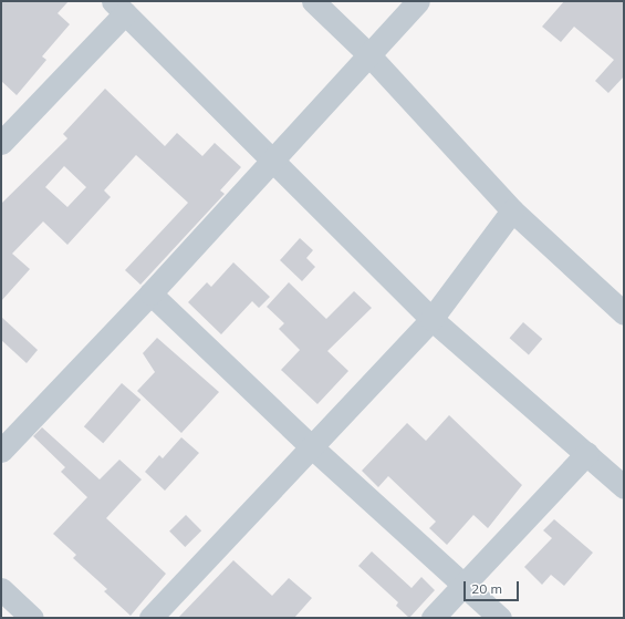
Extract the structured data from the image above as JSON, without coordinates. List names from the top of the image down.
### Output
{
  "scale_bar": "20 m"
}
